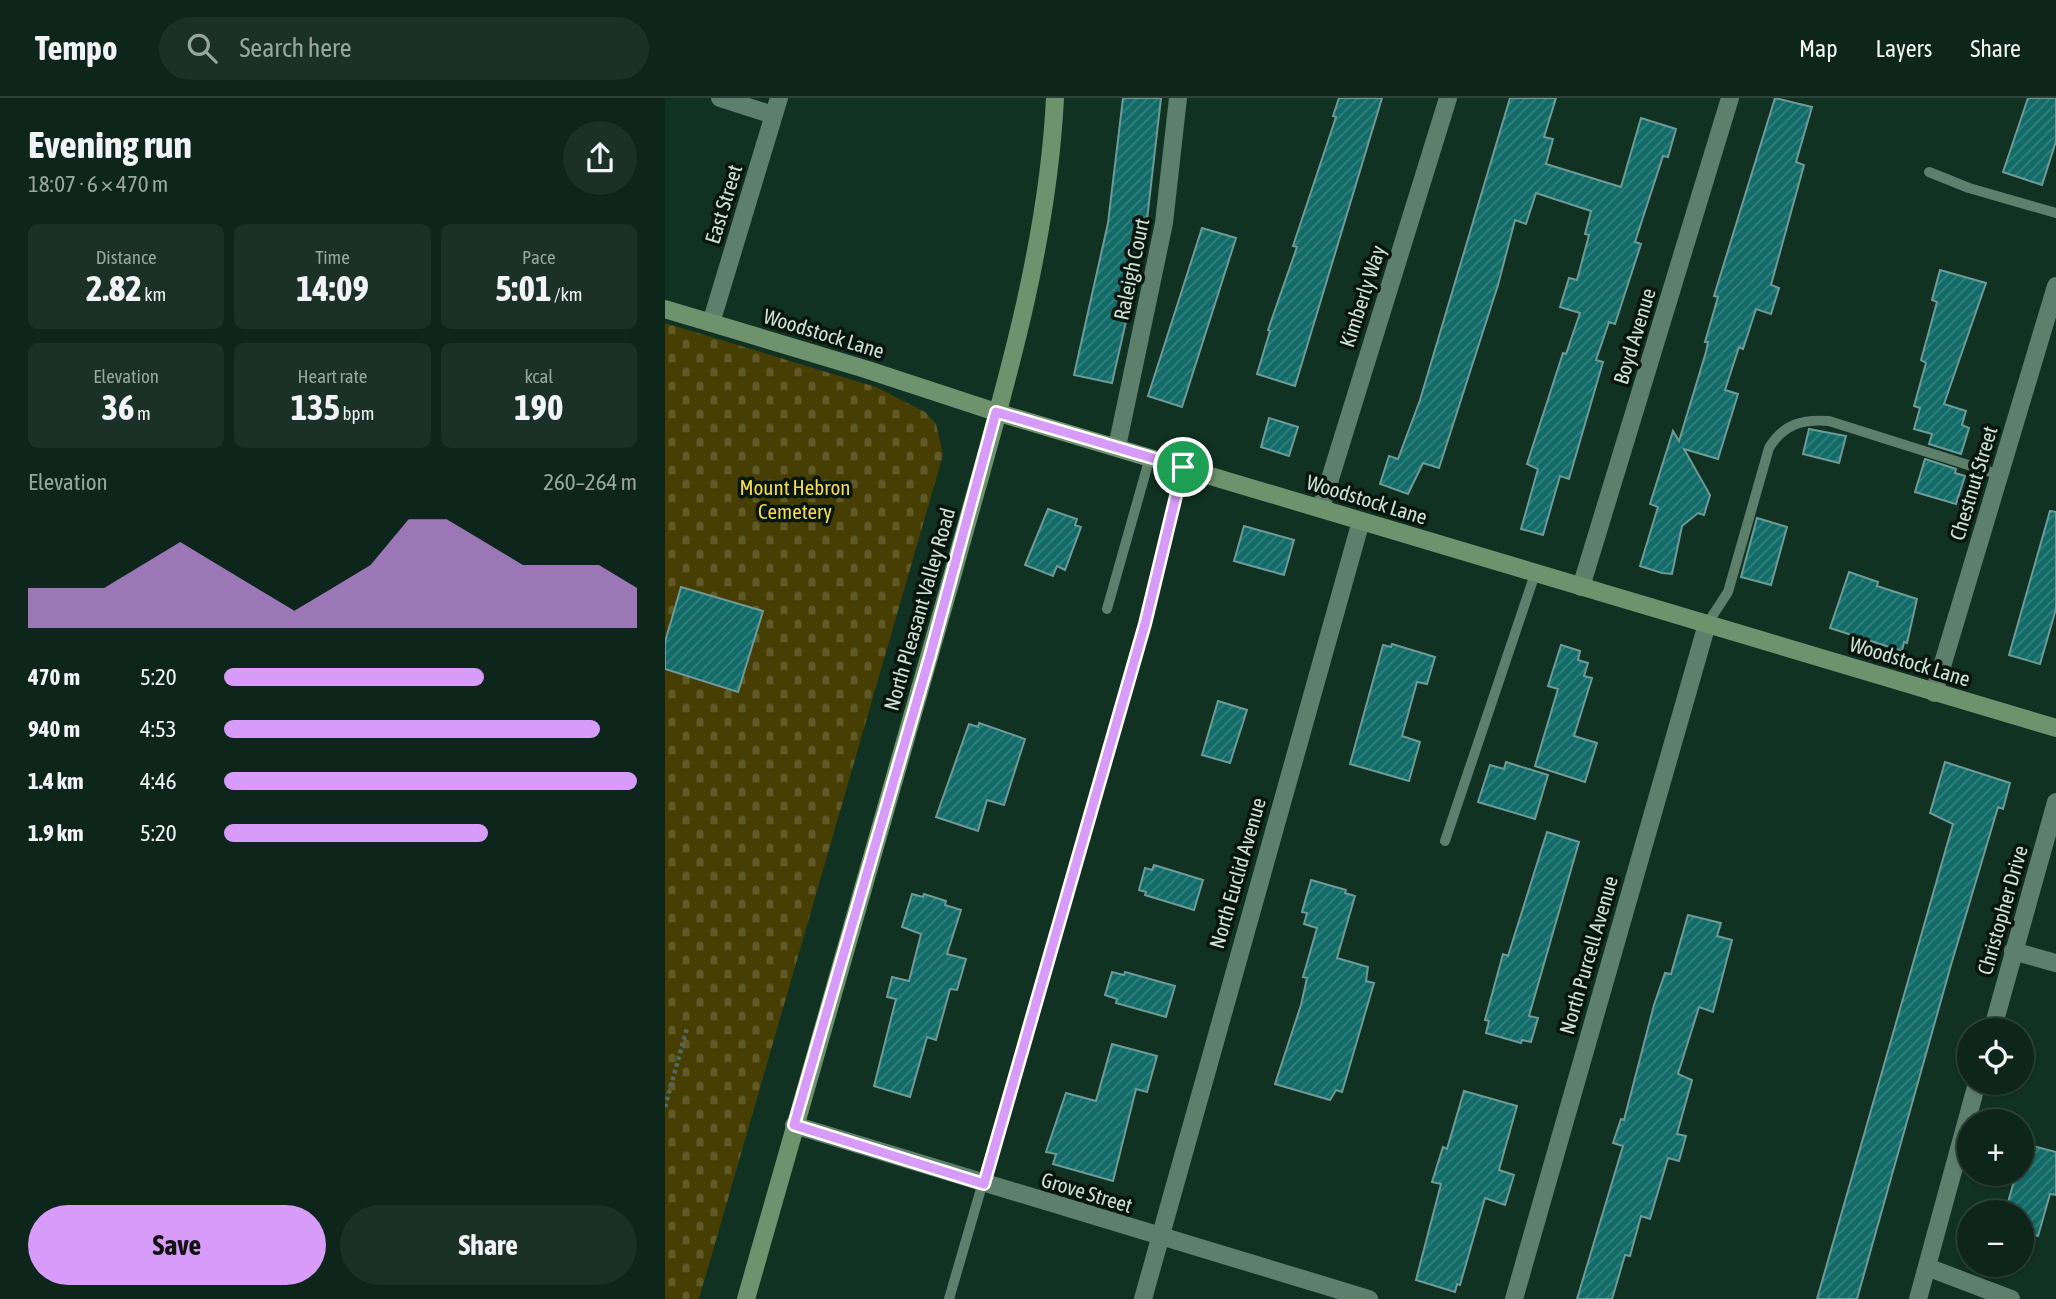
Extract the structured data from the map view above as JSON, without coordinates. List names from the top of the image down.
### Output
{
  "streets": {
    "street": [
      "East Street",
      "Raleigh Court",
      "Kimberly Way",
      "Woodstock Lane",
      "Boyd Avenue",
      "Chestnut Street",
      "North Pleasant Valley Road",
      "North Euclid Avenue",
      "Christopher Drive",
      "North Purcell Avenue",
      "Grove Street"
    ]
  },
  "crossings": [
    ["East Street", "Woodstock Lane"],
    ["Raleigh Court", "Woodstock Lane"],
    ["Kimberly Way", "Woodstock Lane"],
    ["Woodstock Lane", "Boyd Avenue"],
    ["Woodstock Lane", "Chestnut Street"],
    ["Woodstock Lane", "North Pleasant Valley Road"],
    ["Woodstock Lane", "North Euclid Avenue"],
    ["Woodstock Lane", "North Purcell Avenue"],
    ["North Pleasant Valley Road", "Grove Street"],
    ["North Euclid Avenue", "Grove Street"]
  ],
  "parks": ["Mount Hebron Cemetery"],
  "page": {
    "header": "Tempo",
    "search": "Search here",
    "nav": ["Map", "Layers", "Share"],
    "heading": ["Evening run", "18:07 · 6 × 470 m"],
    "stats": [
      ["Distance", "2.82 km"],
      ["Time", "14:09"],
      ["Pace", "5:01 /km"],
      ["Elevation", "36 m"],
      ["Heart rate", "135 bpm"],
      ["kcal", "190"]
    ],
    "chart": ["Elevation", "260–264 m"],
    "list": [
      {
        "name": "470 m",
        "note": "5:20"
      },
      {
        "name": "940 m",
        "note": "4:53"
      },
      {
        "name": "1.4 km",
        "note": "4:46"
      },
      {
        "name": "1.9 km",
        "note": "5:20"
      }
    ],
    "map_buttons": ["+", "−"],
    "buttons": ["Save", "Share"]
  }
}
